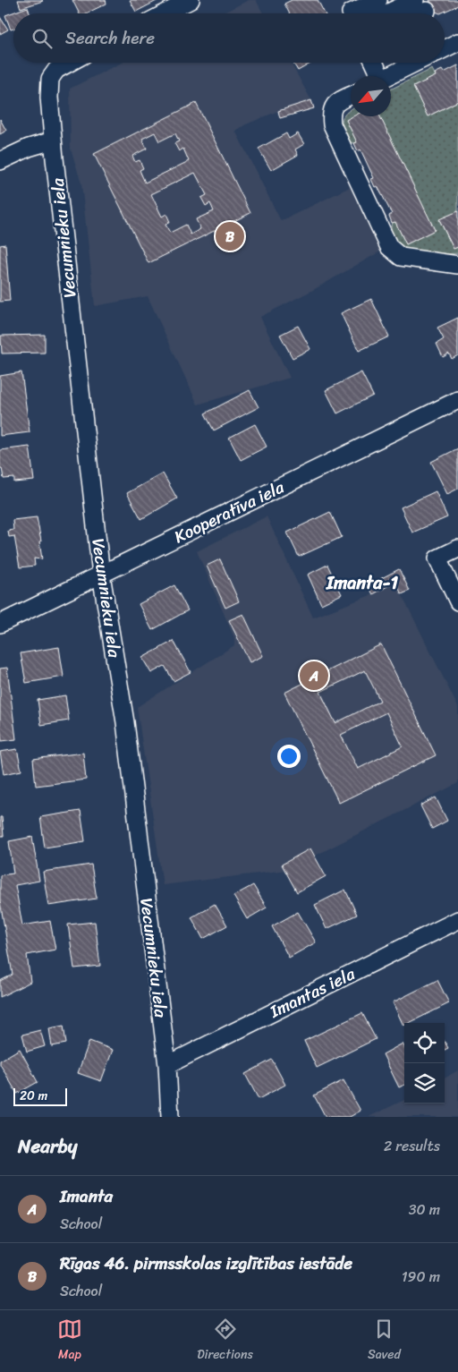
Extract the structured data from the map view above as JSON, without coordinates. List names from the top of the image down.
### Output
{
  "streets": {
    "street": ["Vecumnieku iela", "Kooperatīva iela", "Imantas iela"]
  },
  "crossings": [
    ["Vecumnieku iela", "Kooperatīva iela"],
    ["Vecumnieku iela", "Imantas iela"]
  ],
  "districts": ["Imanta-1"],
  "scale_bar": "20 m",
  "north": "bottom left",
  "page": {
    "search": "Search here",
    "pins": ["B", "A"],
    "scale": "20 m",
    "heading": ["Nearby", "2 results"],
    "list": [
      {
        "mark": "A",
        "name": "Imanta",
        "note": "School",
        "value": "30 m"
      },
      {
        "mark": "B",
        "name": "Rīgas 46. pirmsskolas izglītības iestāde",
        "note": "School",
        "value": "190 m"
      }
    ],
    "nav": ["Map", "Directions", "Saved"]
  }
}
